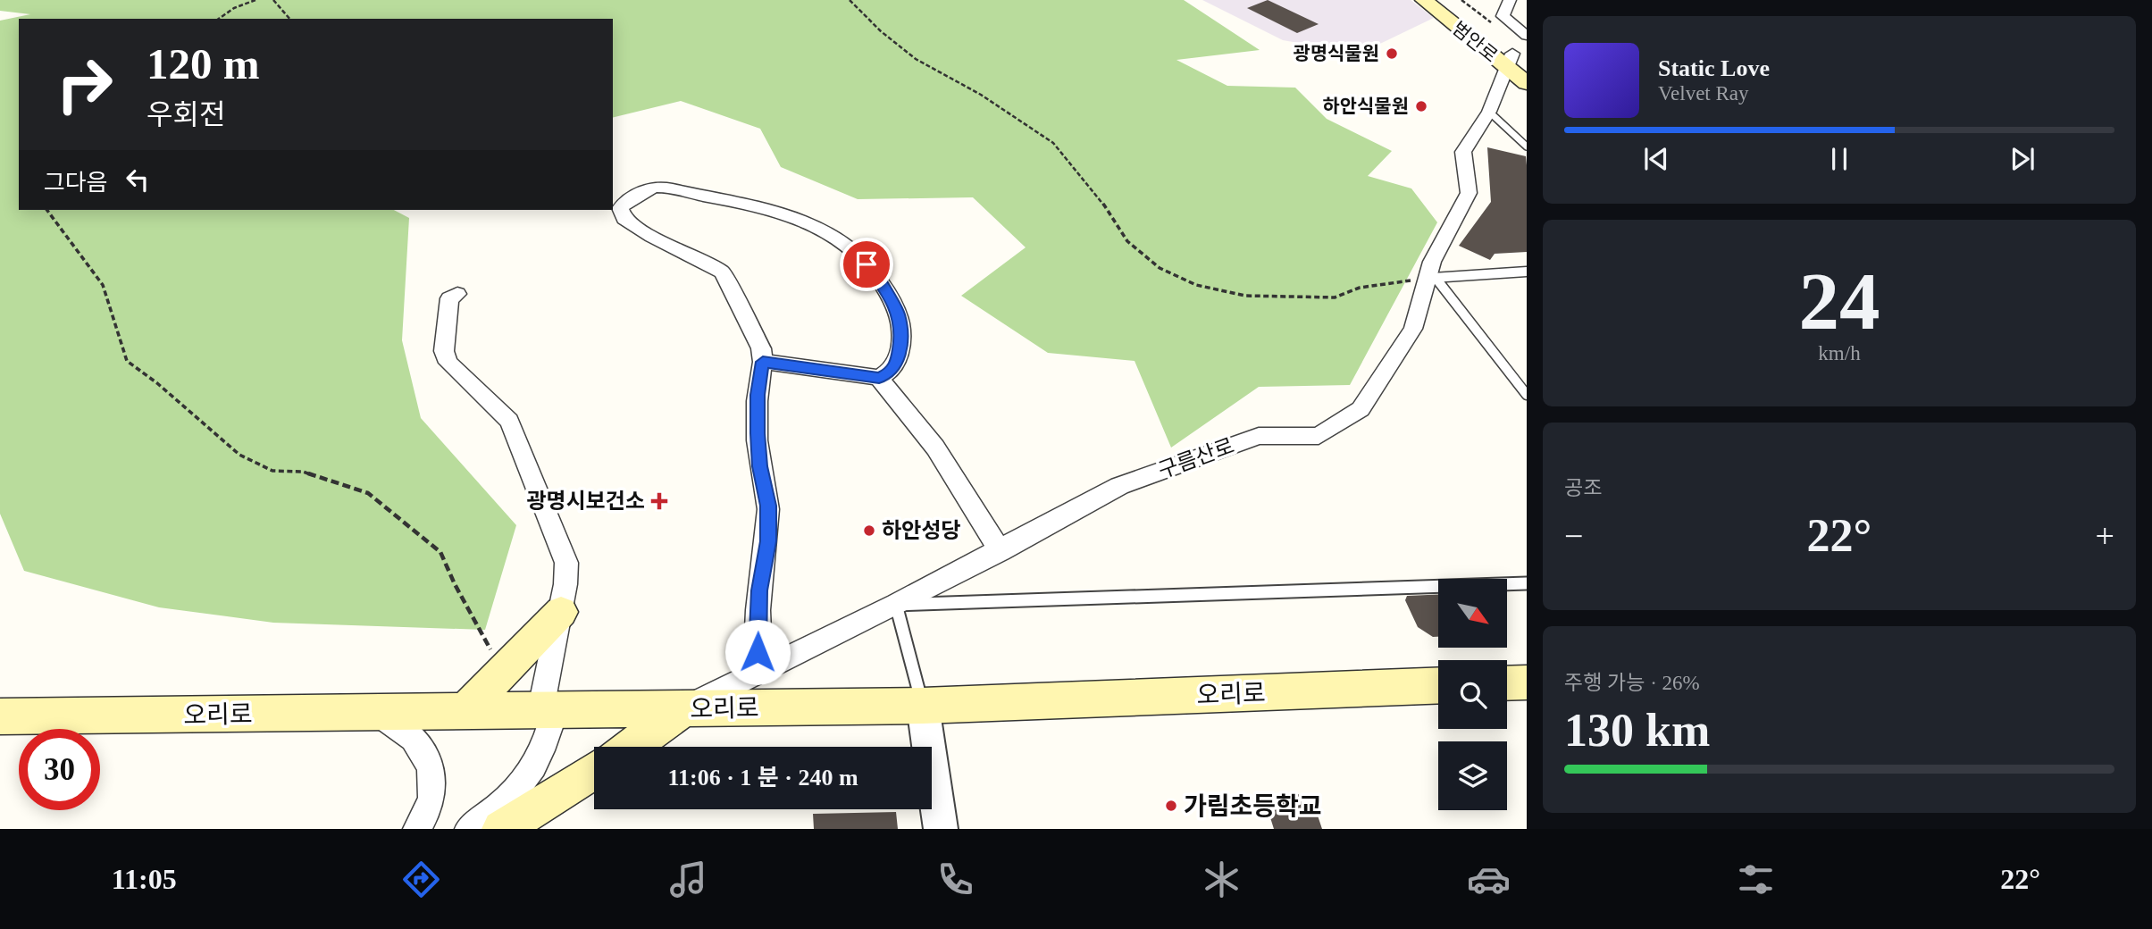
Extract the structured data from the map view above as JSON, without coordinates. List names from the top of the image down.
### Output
{
  "streets": {
    "main road": ["범안로", "오리로"],
    "street": ["구름산로"]
  },
  "crossings": [
    ["범안로", "구름산로"],
    ["구름산로", "오리로"]
  ],
  "places": {
    "other": [
      "광명식물원",
      "하안식물원",
      "하안성당",
      "가림초등학교"
    ],
    "health": ["광명시보건소"]
  },
  "north": "bottom right",
  "page": {
    "turn": ["120 m", "우회전"],
    "song": ["Static Love", "Velvet Ray"],
    "then": "그다음",
    "tile": [
      ["24", "km/h"],
      "공조",
      ["주행 가능 · 26%", "130 km"]
    ],
    "heat": ["−", "22°", "+"],
    "limit": "30",
    "trip": "11:06 · 1 분 · 240 m",
    "tabs": ["11:05", "22°"]
  }
}
